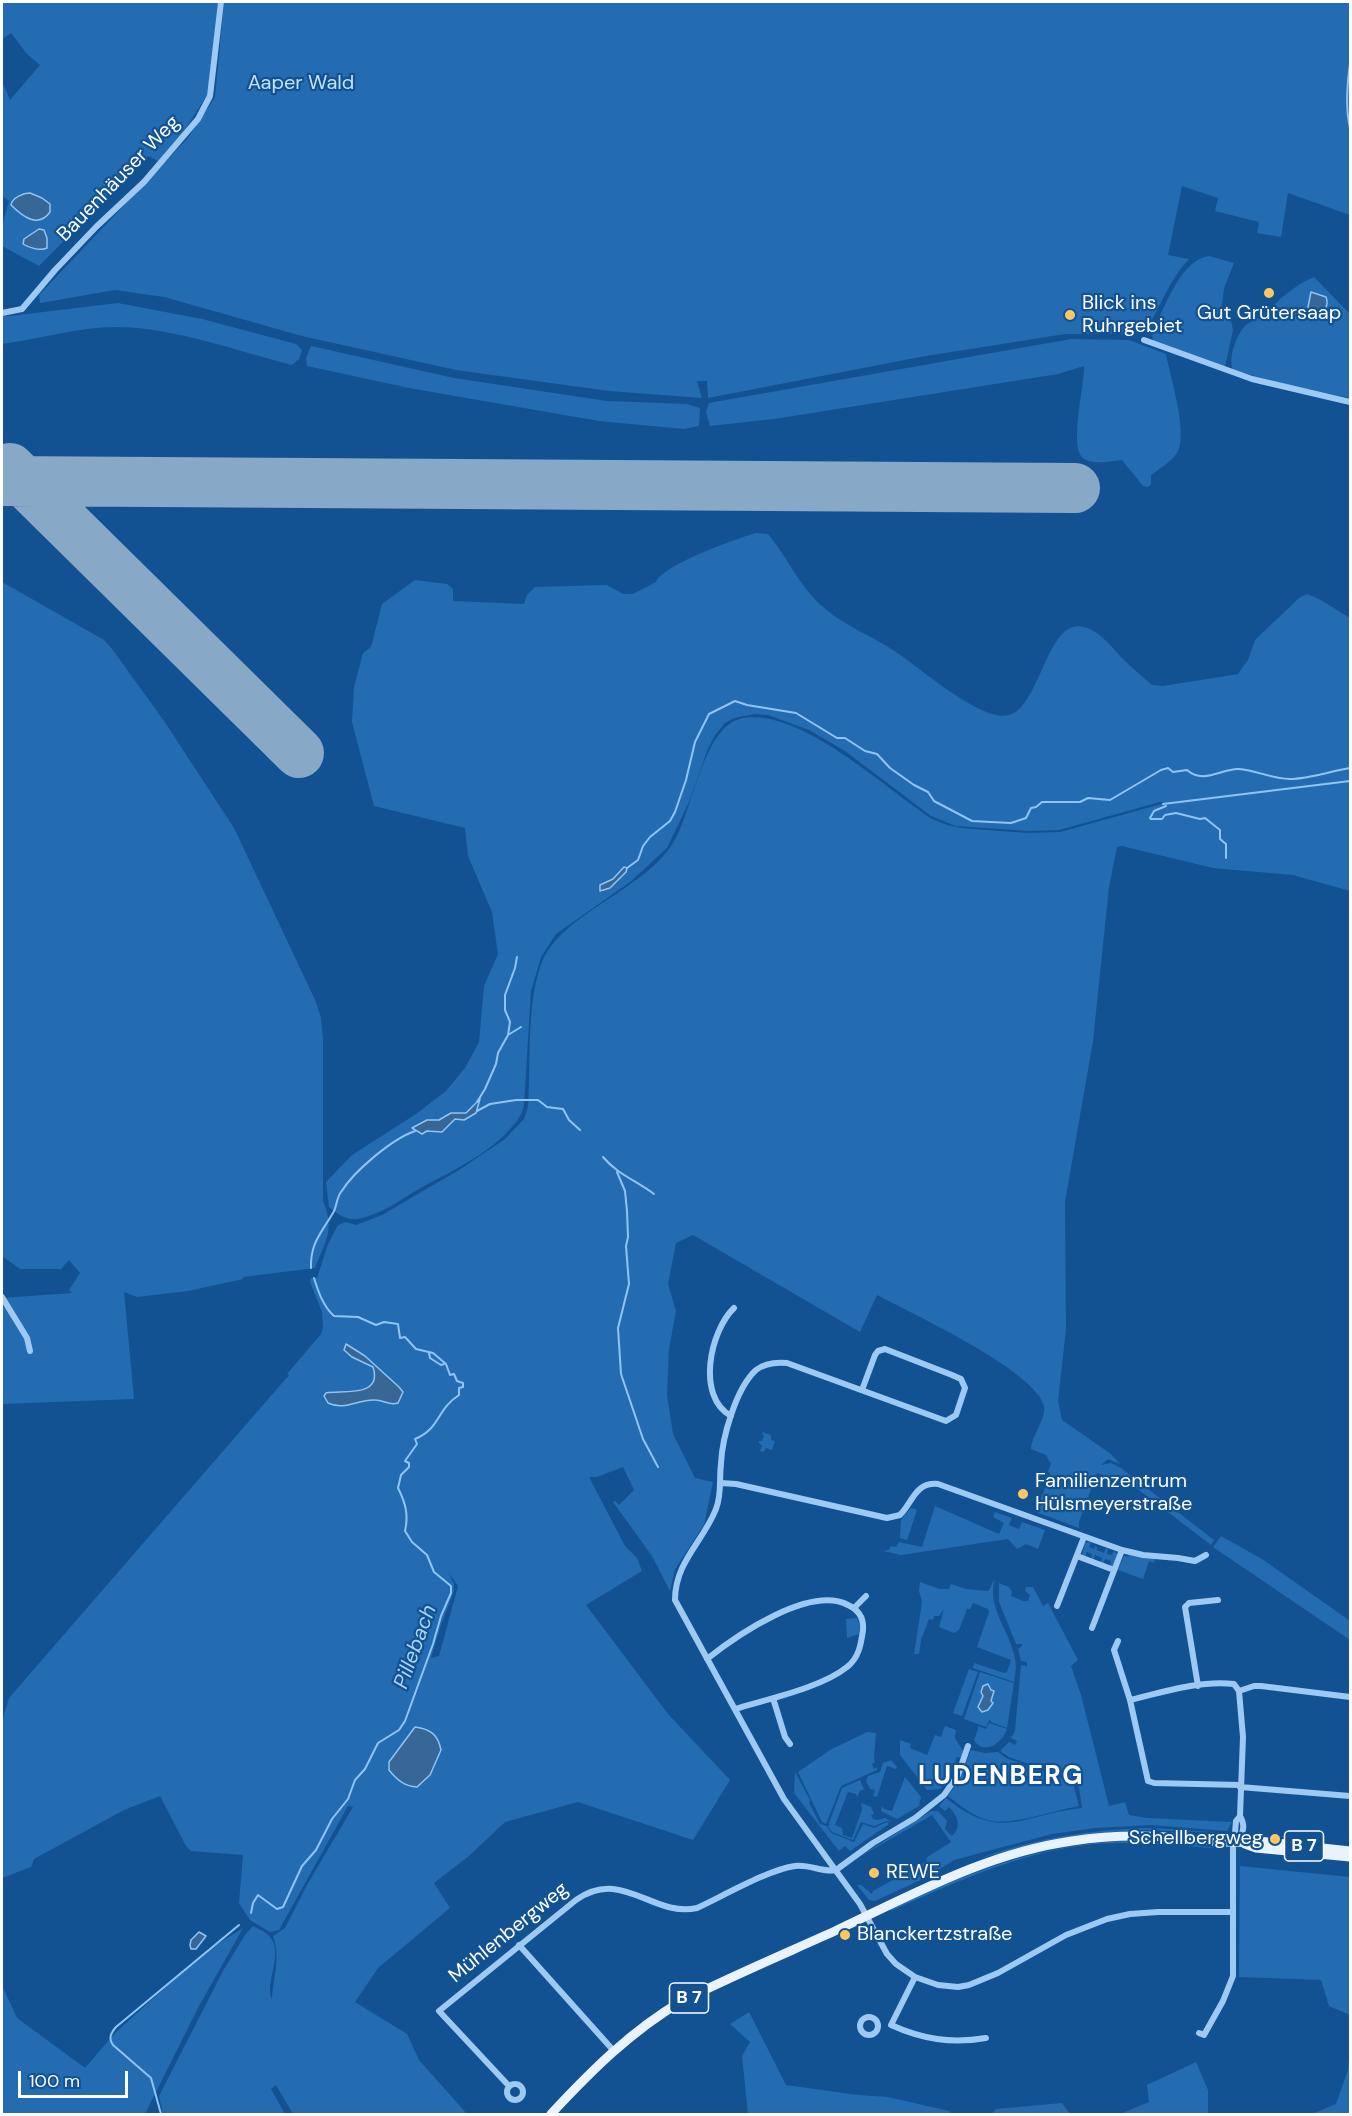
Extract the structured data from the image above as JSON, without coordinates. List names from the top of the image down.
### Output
{
  "streets": {
    "main road": ["B 7"],
    "street": ["Bauenhäuser Weg", "Mühlenbergweg"]
  },
  "districts": ["LUDENBERG"],
  "water": ["Pillebach"],
  "parks": ["Aaper Wald"],
  "places": [
    "Gut Grütersaap",
    "Blick ins Ruhrgebiet",
    "Familienzentrum Hülsmeyerstraße",
    "Schellbergweg",
    "REWE",
    "Blanckertzstraße"
  ],
  "scale_bar": "100 m"
}
